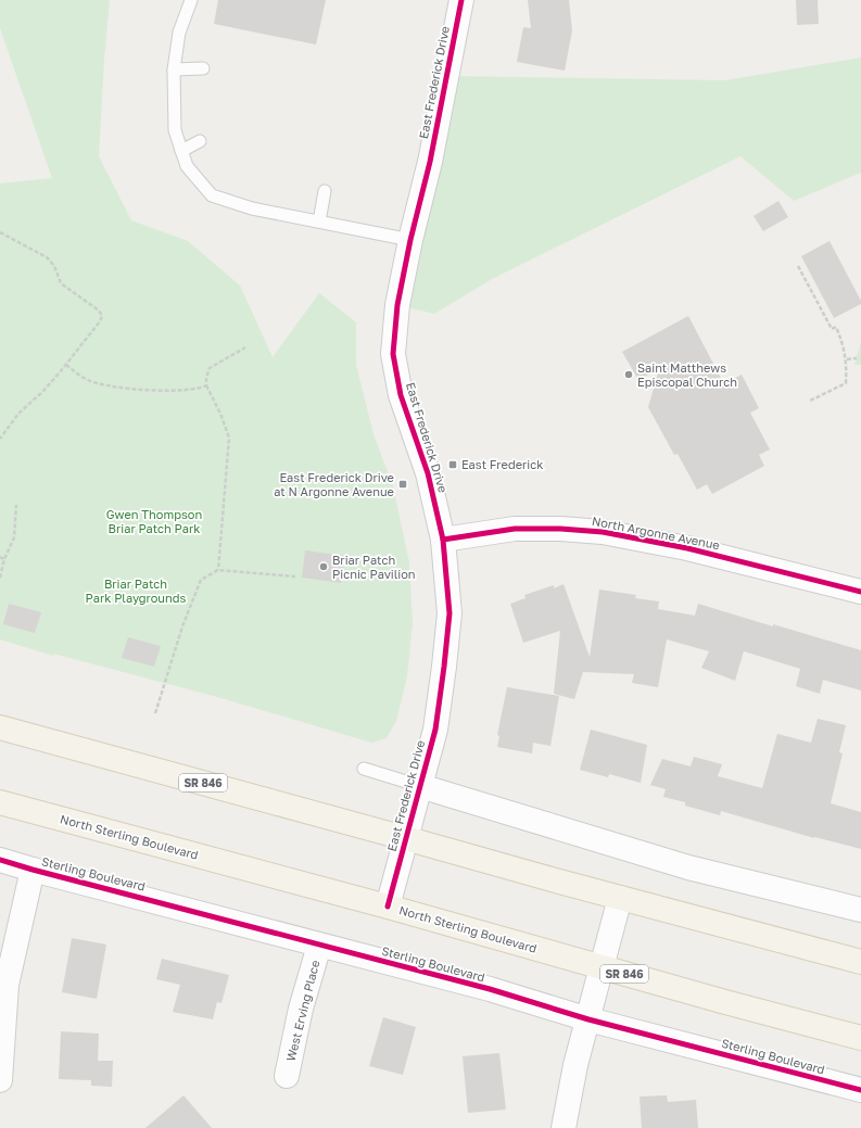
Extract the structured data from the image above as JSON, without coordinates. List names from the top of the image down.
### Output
{
  "streets": {
    "main road": ["SR 846", "North Sterling Boulevard"],
    "street": [
      "East Frederick Drive",
      "North Argonne Avenue",
      "Sterling Boulevard",
      "West Erving Place"
    ]
  },
  "crossings": [
    ["East Frederick Drive", "North Argonne Avenue"],
    ["East Frederick Drive", "SR 846"],
    ["East Frederick Drive", "North Sterling Boulevard"],
    ["Sterling Boulevard", "West Erving Place"]
  ],
  "parks": ["Gwen Thompson Briar Patch Park", "Briar Patch Park Playgrounds"],
  "places": {
    "other": ["Saint Matthews Episcopal Church", "Briar Patch Picnic Pavilion"],
    "transit": ["East Frederick", "East Frederick Drive at N Argonne Avenue"]
  }
}
